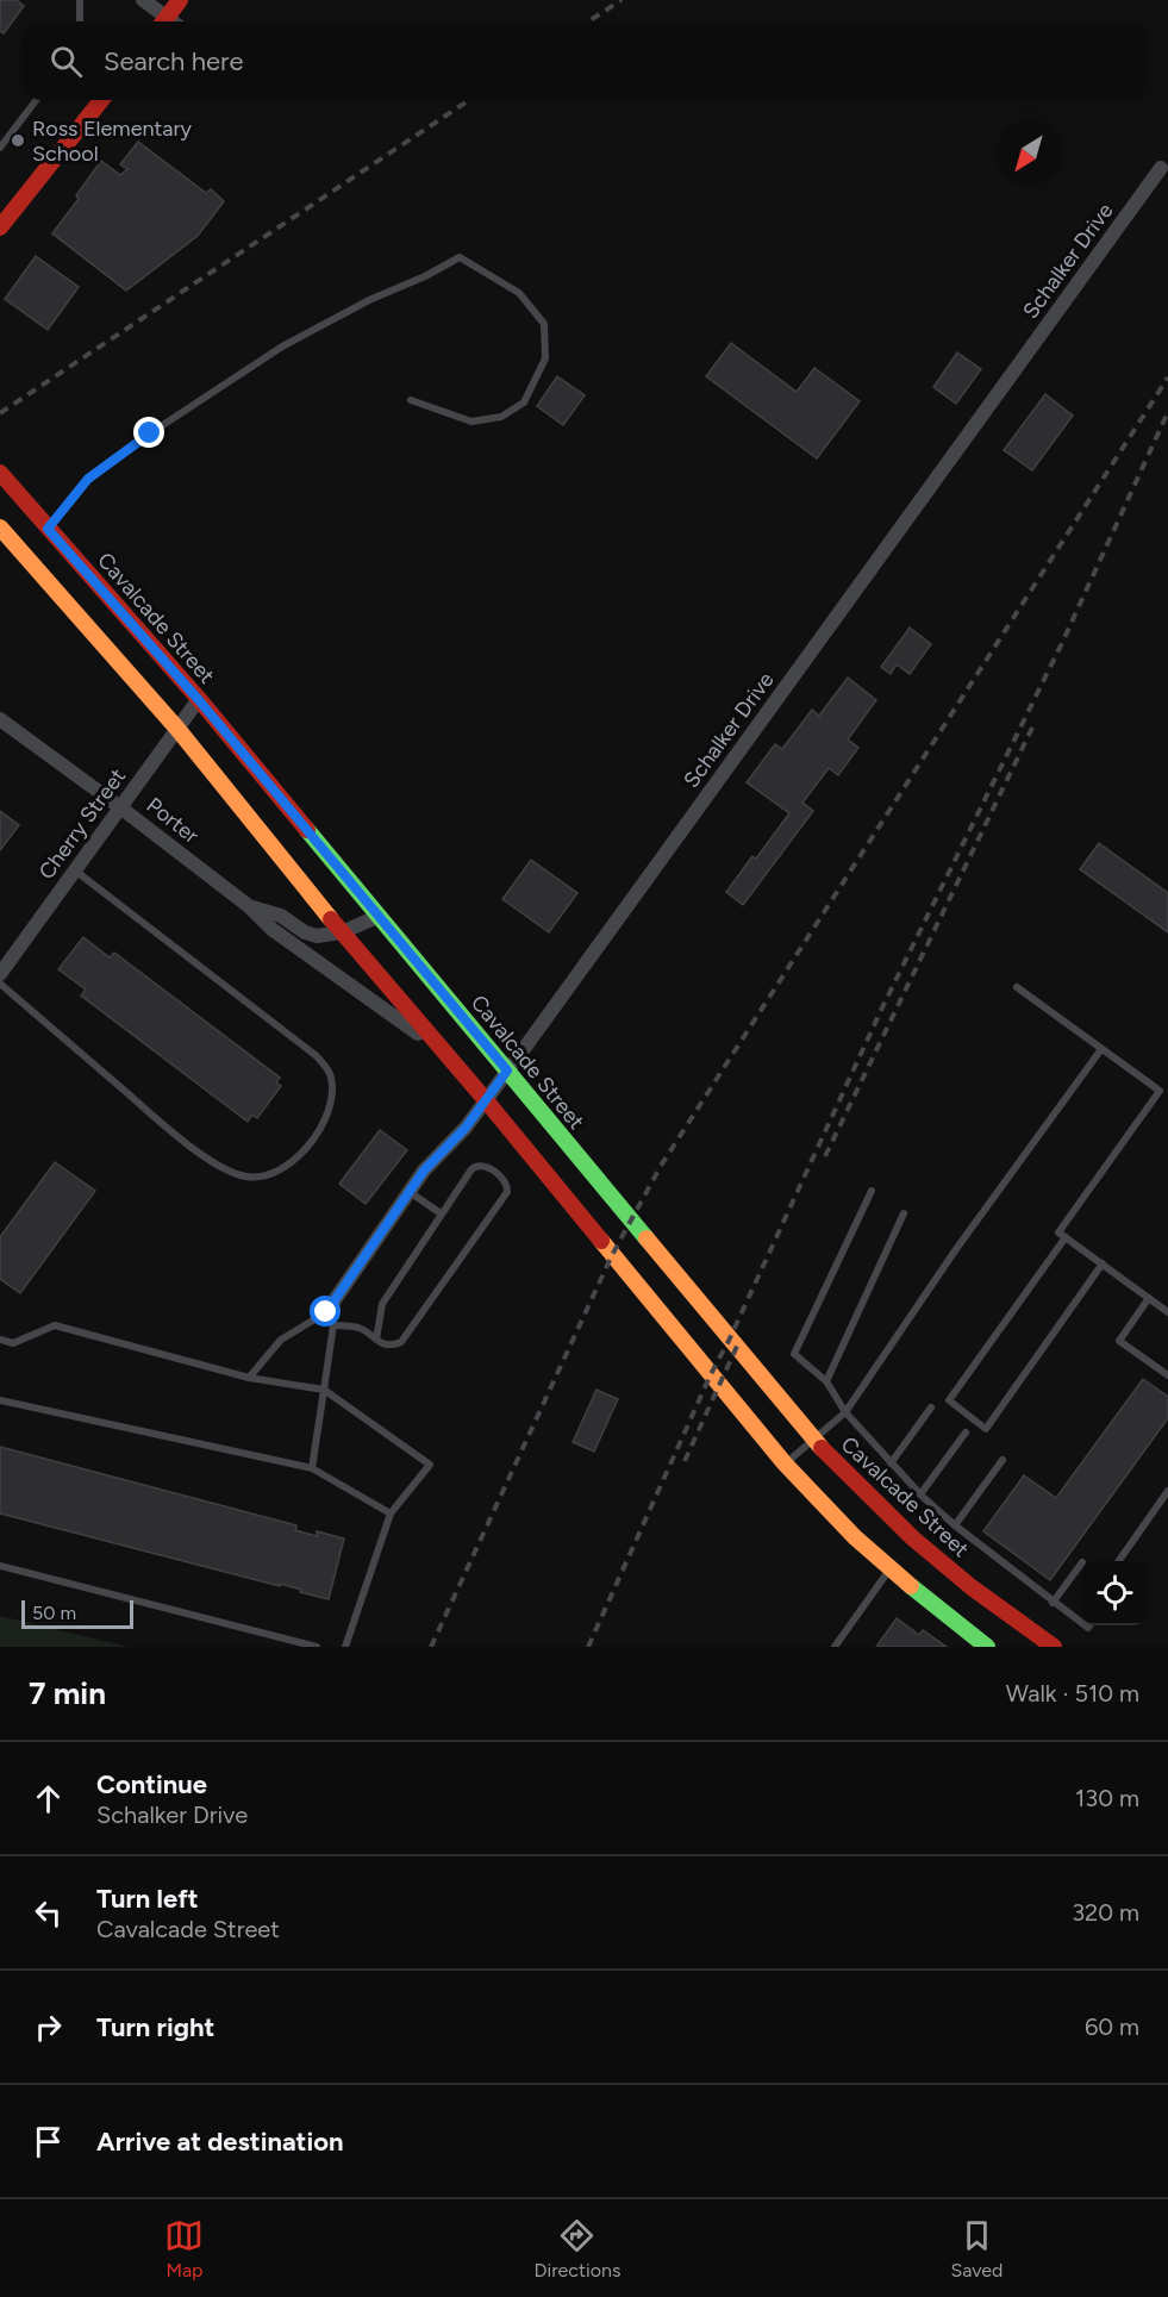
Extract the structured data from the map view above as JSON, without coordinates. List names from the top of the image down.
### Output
{
  "streets": {
    "main road": ["Cavalcade Street"],
    "street": ["Schalker Drive", "Porter", "Cherry Street"]
  },
  "crossings": [
    ["Schalker Drive", "Cavalcade Street"],
    ["Cavalcade Street", "Porter"],
    ["Cavalcade Street", "Cherry Street"],
    ["Porter", "Cherry Street"]
  ],
  "places": ["Ross Elementary School"],
  "scale_bar": "50 m",
  "north": "bottom left",
  "page": {
    "search": "Search here",
    "scale": "50 m",
    "heading": ["7 min", "Walk · 510 m"],
    "list": [
      ["Continue", "Schalker Drive", "130 m"],
      ["Turn left", "Cavalcade Street", "320 m"],
      ["Turn right", "60 m"],
      "Arrive at destination"
    ],
    "nav": ["Map", "Directions", "Saved"]
  }
}
